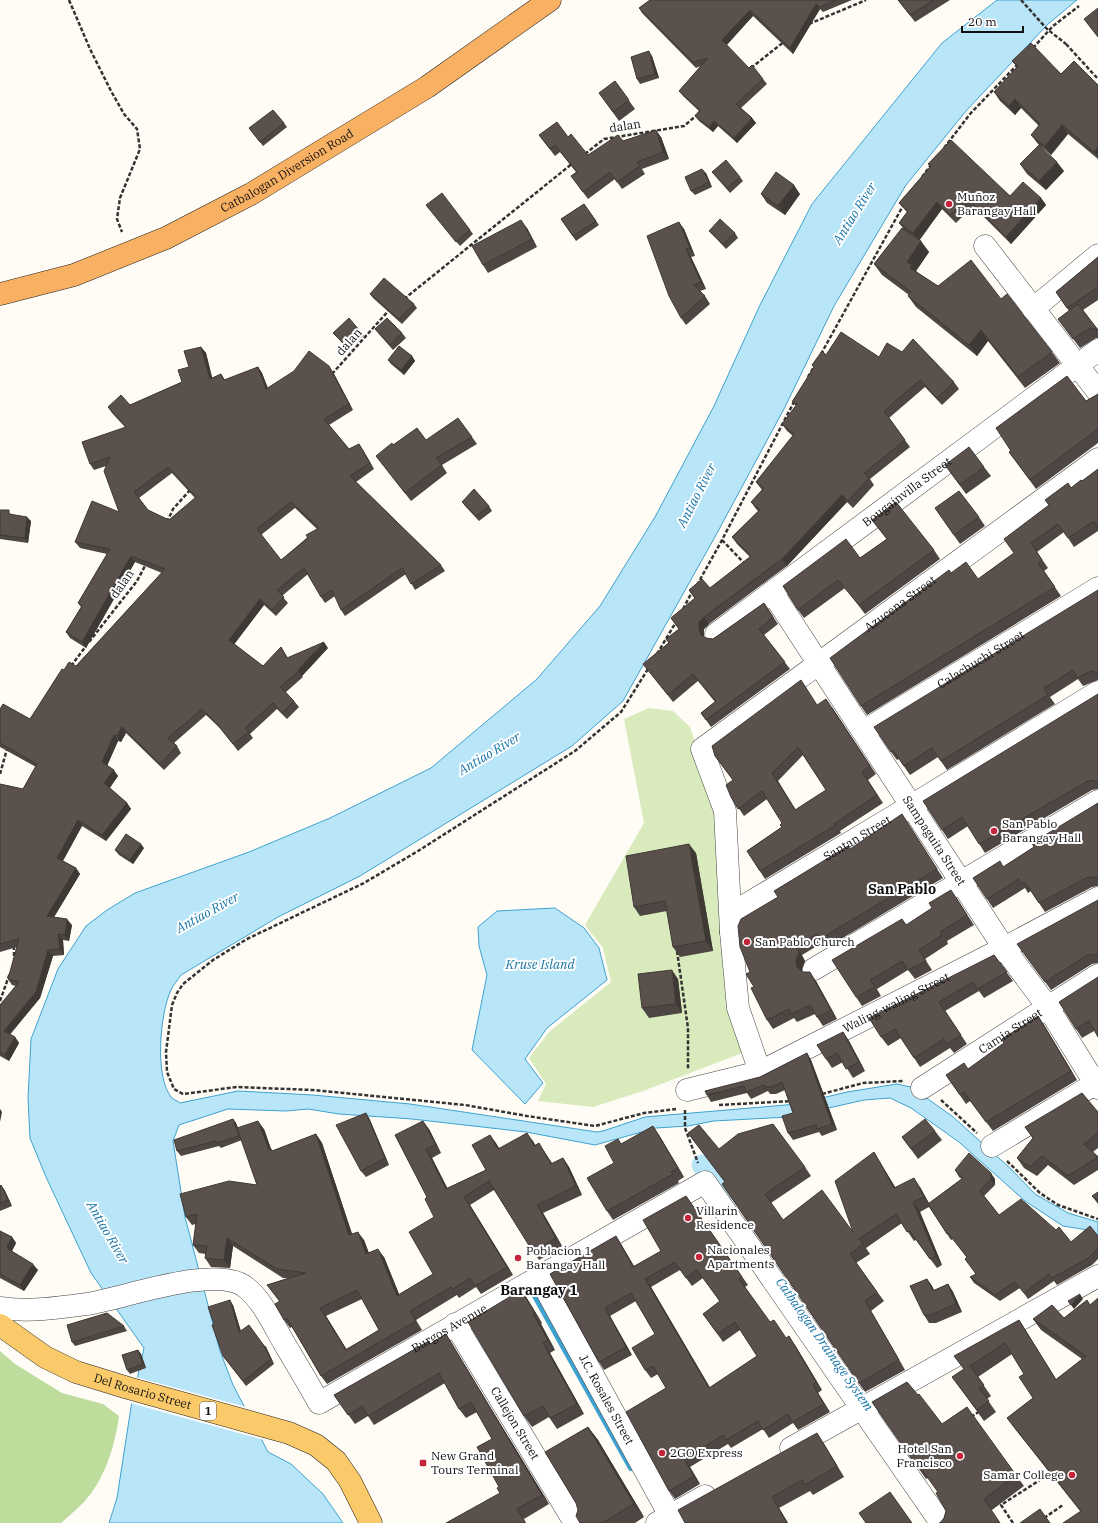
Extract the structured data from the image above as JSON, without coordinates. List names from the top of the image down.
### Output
{
  "streets": {
    "highway": ["Catbalogan Diversion Road"],
    "main road": ["Del Rosario Street", "1"],
    "street": [
      "Bougainvilla Street",
      "Azucena Street",
      "Calachuchi Street",
      "Santan Street",
      "Sampaguita Street",
      "Waling-waling Street",
      "Camia Street",
      "Burgos Avenue",
      "J.C. Rosales Street",
      "Callejon Street"
    ],
    "path": ["dalan"]
  },
  "crossings": [
    ["Bougainvilla Street", "Sampaguita Street"],
    ["Azucena Street", "Santan Street"],
    ["Azucena Street", "Sampaguita Street"],
    ["Calachuchi Street", "Sampaguita Street"],
    ["Santan Street", "Sampaguita Street"],
    ["Sampaguita Street", "Waling-waling Street"],
    ["Sampaguita Street", "Camia Street"],
    ["Burgos Avenue", "J.C. Rosales Street"],
    ["Burgos Avenue", "Callejon Street"]
  ],
  "districts": ["San Pablo", "Barangay 1"],
  "water": ["Antiao River", "Kruse Island", "Catbalogan Drainage System"],
  "places": {
    "other": [
      "Muñoz Barangay Hall",
      "San Pablo Barangay Hall",
      "San Pablo Church",
      "Villarin Residence",
      "Nacionales Apartments",
      "Poblacion 1 Barangay Hall",
      "2GO Express",
      "Hotel San Francisco",
      "Samar College"
    ],
    "transit": ["New Grand Tours Terminal"]
  },
  "scale_bar": "20 m"
}
